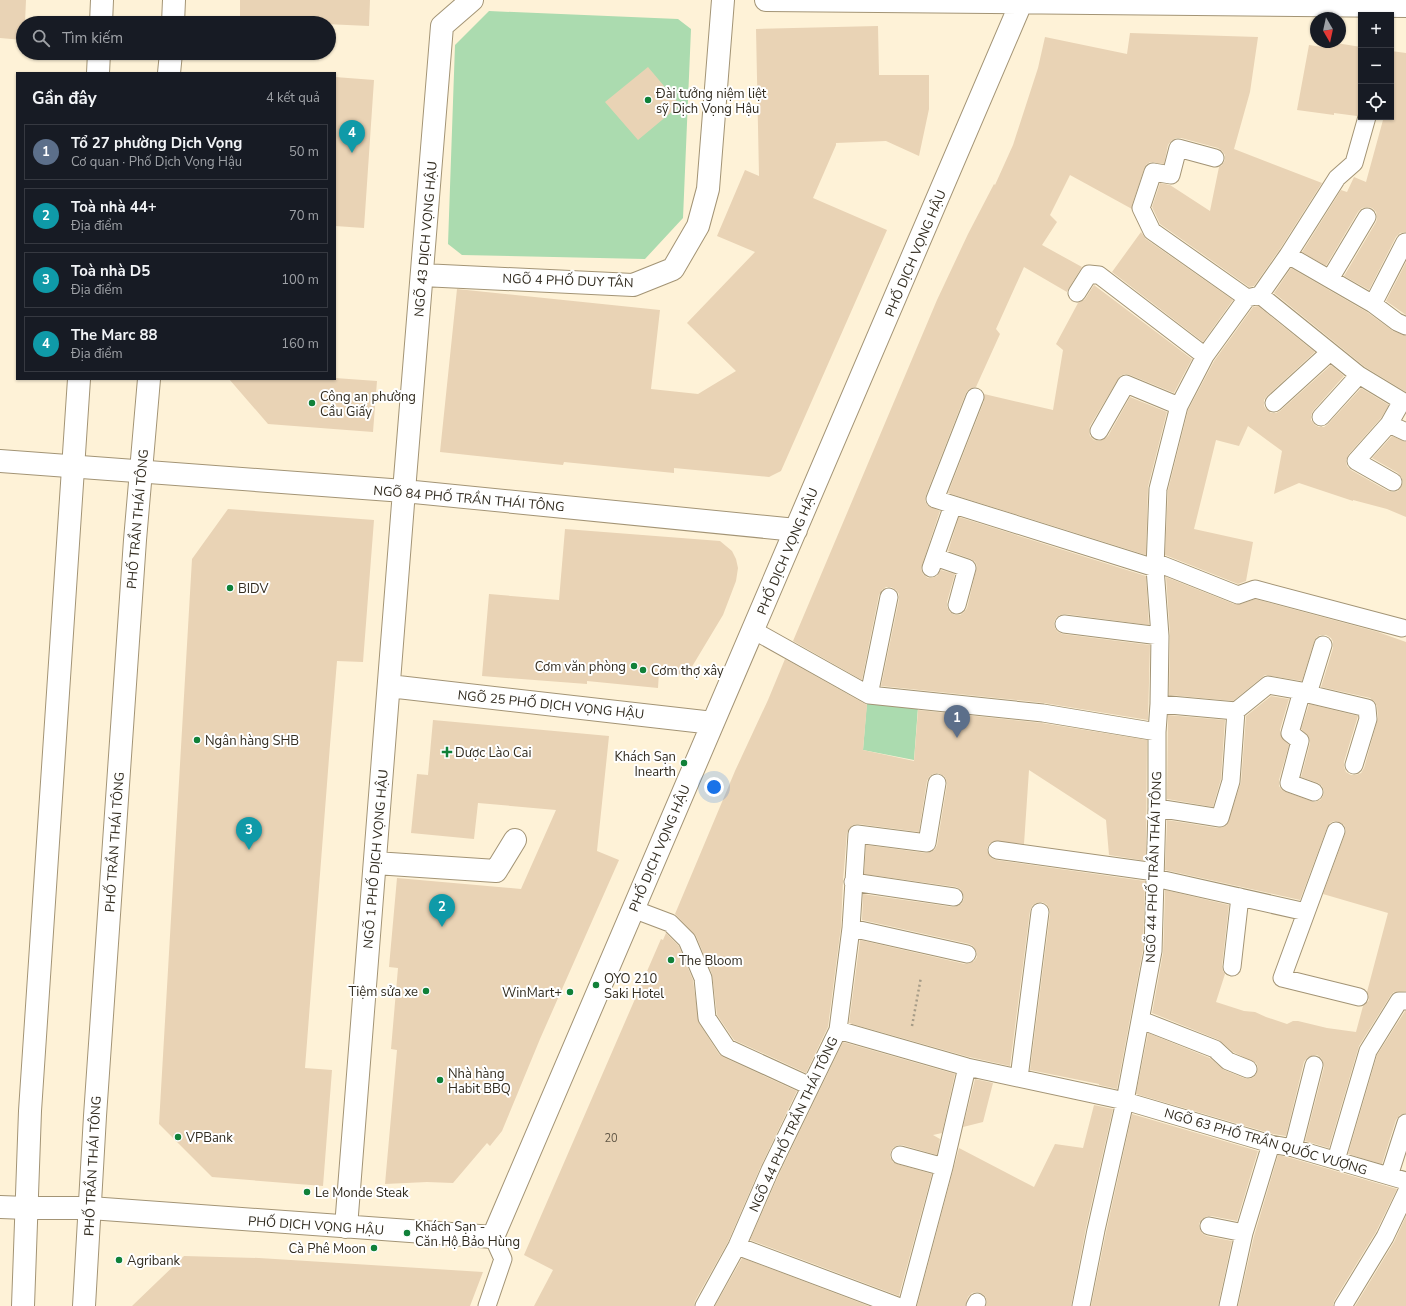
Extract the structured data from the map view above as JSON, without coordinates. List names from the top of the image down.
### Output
{
  "streets": {
    "street": [
      "NGÕ 43 DỊCH VỌNG HẬU",
      "PHỐ DỊCH VỌNG HẬU",
      "NGÕ 4 PHỐ DUY TÂN",
      "NGÕ 84 PHỐ TRẦN THÁI TÔNG",
      "PHỐ TRẦN THÁI TÔNG",
      "NGÕ 25 PHỐ DỊCH VỌNG HẬU",
      "NGÕ 1 PHỐ DỊCH VỌNG HẬU"
    ],
    "lane": ["NGÕ 44 PHỐ TRẦN THÁI TÔNG", "NGÕ 63 PHỐ TRẦN QUỐC VƯỢNG"]
  },
  "crossings": [
    ["NGÕ 43 DỊCH VỌNG HẬU", "NGÕ 4 PHỐ DUY TÂN"],
    ["NGÕ 43 DỊCH VỌNG HẬU", "NGÕ 84 PHỐ TRẦN THÁI TÔNG"],
    ["NGÕ 43 DỊCH VỌNG HẬU", "NGÕ 1 PHỐ DỊCH VỌNG HẬU"],
    ["PHỐ DỊCH VỌNG HẬU", "NGÕ 84 PHỐ TRẦN THÁI TÔNG"],
    ["PHỐ DỊCH VỌNG HẬU", "PHỐ TRẦN THÁI TÔNG"],
    ["PHỐ DỊCH VỌNG HẬU", "NGÕ 25 PHỐ DỊCH VỌNG HẬU"],
    ["PHỐ DỊCH VỌNG HẬU", "NGÕ 1 PHỐ DỊCH VỌNG HẬU"],
    ["NGÕ 84 PHỐ TRẦN THÁI TÔNG", "PHỐ TRẦN THÁI TÔNG"],
    ["NGÕ 84 PHỐ TRẦN THÁI TÔNG", "NGÕ 1 PHỐ DỊCH VỌNG HẬU"],
    ["NGÕ 25 PHỐ DỊCH VỌNG HẬU", "NGÕ 1 PHỐ DỊCH VỌNG HẬU"],
    ["NGÕ 44 PHỐ TRẦN THÁI TÔNG", "NGÕ 63 PHỐ TRẦN QUỐC VƯỢNG"]
  ],
  "places": {
    "other": [
      "Đài tưởng niệm liệt sỹ Dịch Vọng Hậu",
      "Công an phường Cầu Giấy",
      "BIDV",
      "Cơm văn phòng",
      "Cơm thợ xây",
      "Ngân hàng SHB",
      "Khách Sạn Inearth",
      "The Bloom",
      "OYO 210 Saki Hotel",
      "Tiệm sửa xe",
      "WinMart+",
      "Nhà hàng Habit BBQ",
      "VPBank",
      "Le Monde Steak",
      "Khách Sạn - Căn Hộ Bảo Hùng",
      "Cà Phê Moon",
      "Agribank"
    ],
    "health": ["Dược Lào Cai"]
  },
  "house_numbers": ["20"],
  "north": "bottom",
  "page": {
    "map_buttons": ["+", "−"],
    "search": "Tìm kiếm",
    "heading": ["Gần đây", "4 kết quả"],
    "pins": [
      "4",
      "1",
      "3",
      "2"
    ],
    "list": [
      {
        "mark": "1",
        "name": "Tổ 27 phường Dịch Vọng",
        "note": "Cơ quan · Phố Dịch Vọng Hậu",
        "value": "50 m"
      },
      {
        "mark": "2",
        "name": "Toà nhà 44+",
        "note": "Địa điểm",
        "value": "70 m"
      },
      {
        "mark": "3",
        "name": "Toà nhà D5",
        "note": "Địa điểm",
        "value": "100 m"
      },
      {
        "mark": "4",
        "name": "The Marc 88",
        "note": "Địa điểm",
        "value": "160 m"
      }
    ]
  }
}
